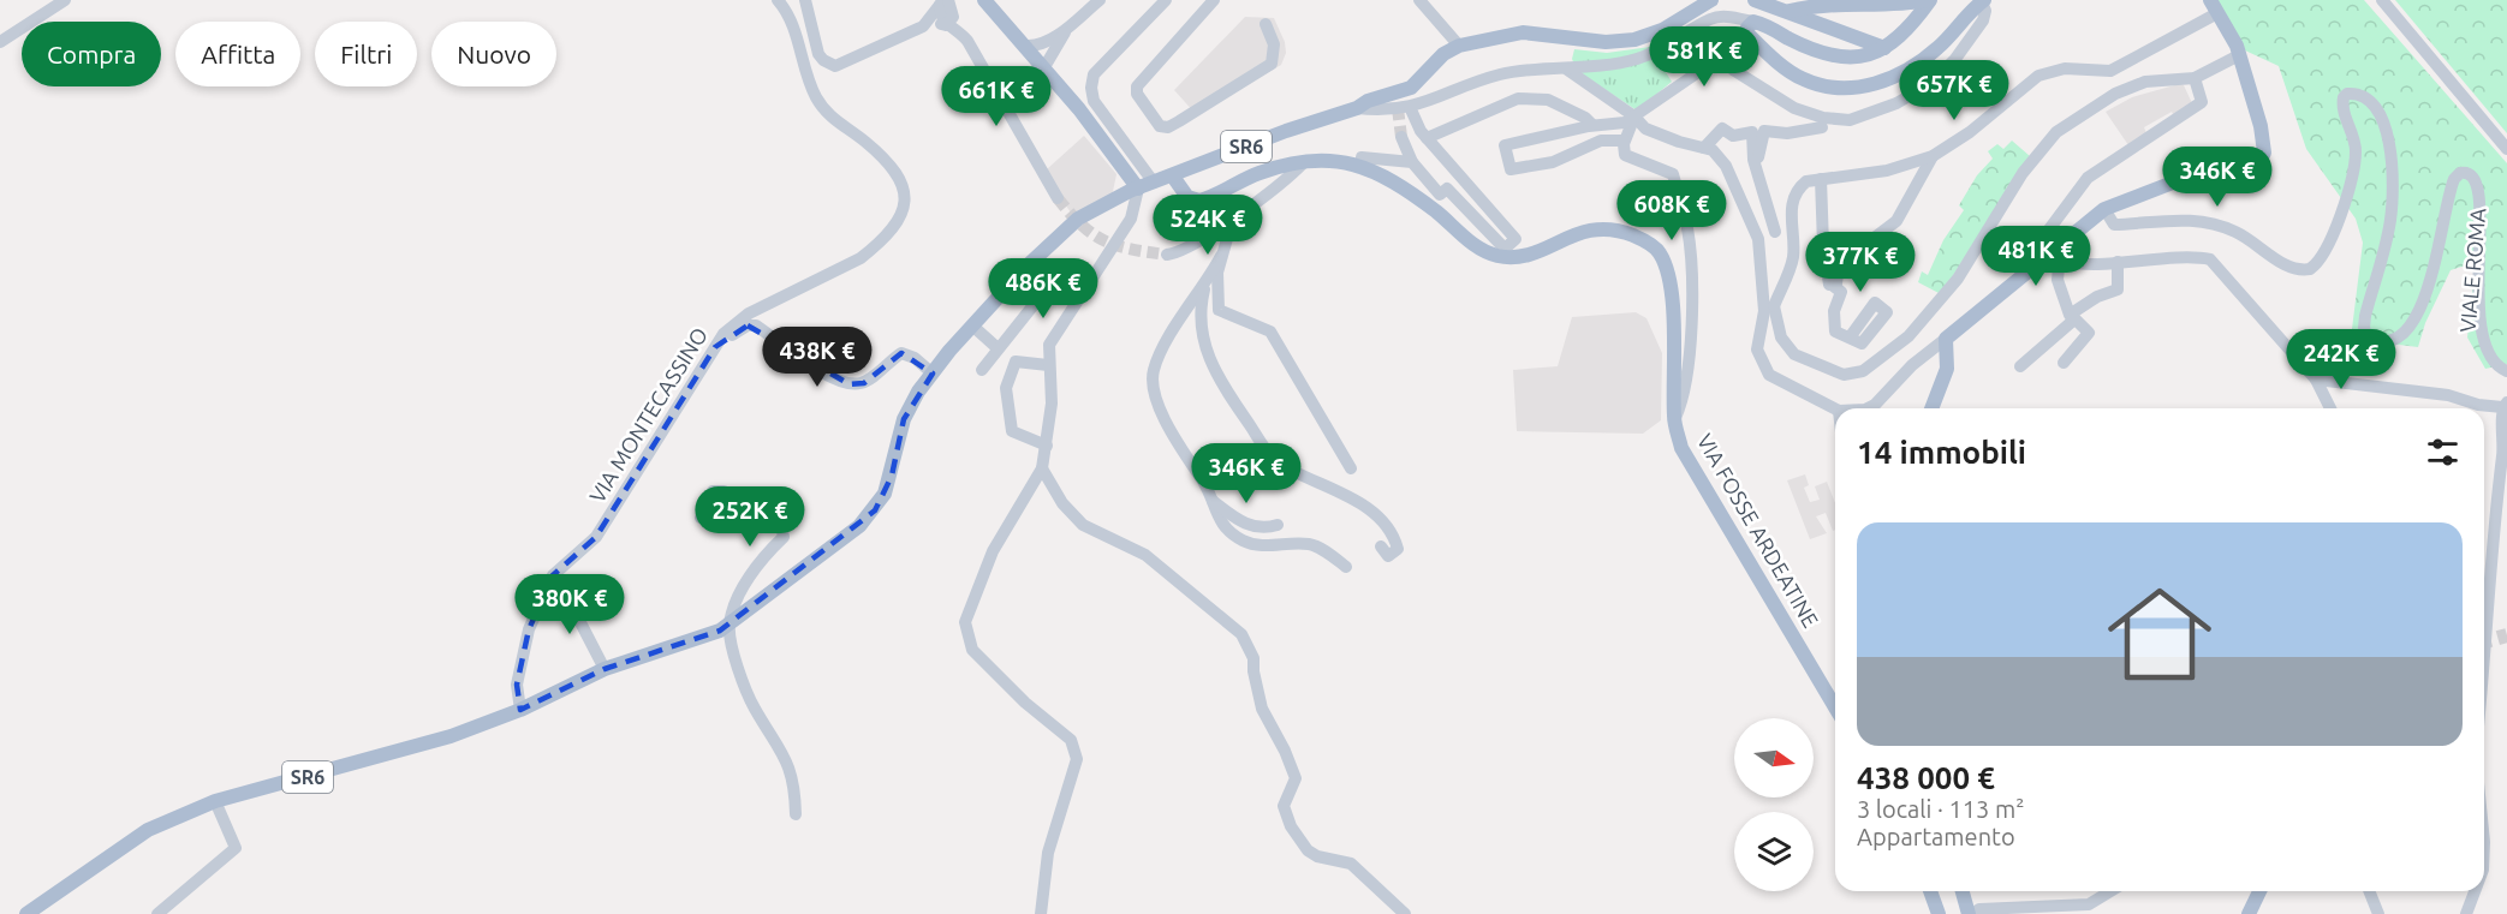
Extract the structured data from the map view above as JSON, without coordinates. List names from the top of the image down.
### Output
{
  "streets": {
    "main road": ["SR6", "VIA FOSSE ARDEATINE"],
    "street": ["VIALE ROMA", "VIA MONTECASSINO"]
  },
  "crossings": [
    ["SR6", "VIA MONTECASSINO"],
    ["SR6", "VIA FOSSE ARDEATINE"]
  ],
  "north": "right",
  "page": {
    "chip": [
      "Compra",
      "Affitta",
      "Filtri",
      "Nuovo"
    ],
    "price": [
      "581K €",
      "657K €",
      "661K €",
      "346K €",
      "608K €",
      "524K €",
      "481K €",
      "377K €",
      "486K €",
      "438K €",
      "242K €",
      "346K €",
      "252K €",
      "380K €"
    ],
    "heading": "14 immobili",
    "list": [
      {
        "name": "438 000 €",
        "note": "3 locali · 113 m² · Appartamento"
      }
    ]
  }
}
